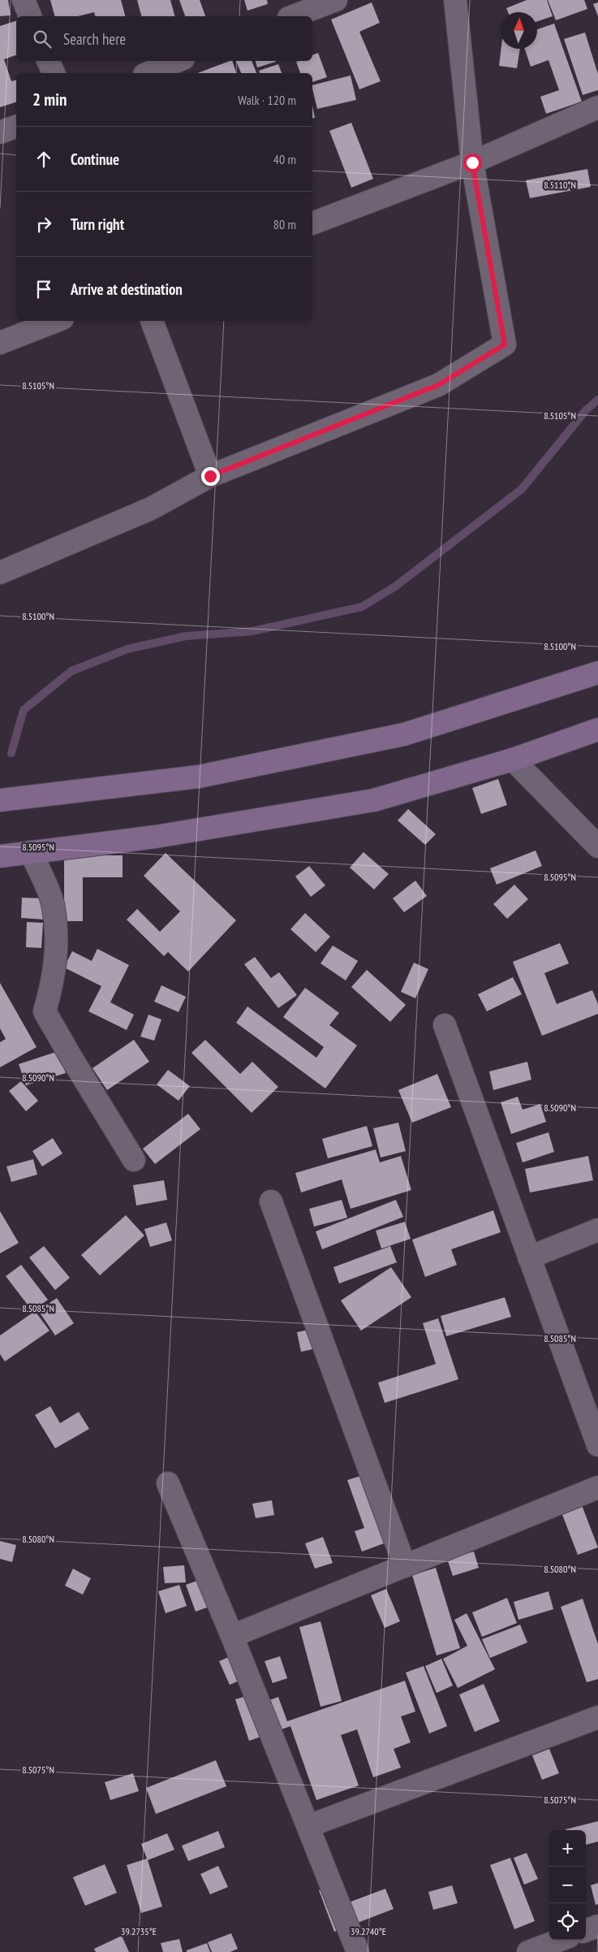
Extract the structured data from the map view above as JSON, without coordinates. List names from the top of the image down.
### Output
{
  "north": "top",
  "page": {
    "search": "Search here",
    "heading": ["2 min", "Walk · 120 m"],
    "list": [
      ["Continue", "40 m"],
      ["Turn right", "80 m"],
      "Arrive at destination"
    ],
    "map_buttons": ["+", "−"]
  },
  "coordinates": [
    "8.5110°N",
    "8.5105°N",
    "8.5100°N",
    "8.5095°N",
    "8.5090°N",
    "8.5085°N",
    "8.5080°N",
    "8.5075°N",
    "39.2735°E",
    "39.2740°E"
  ]
}
